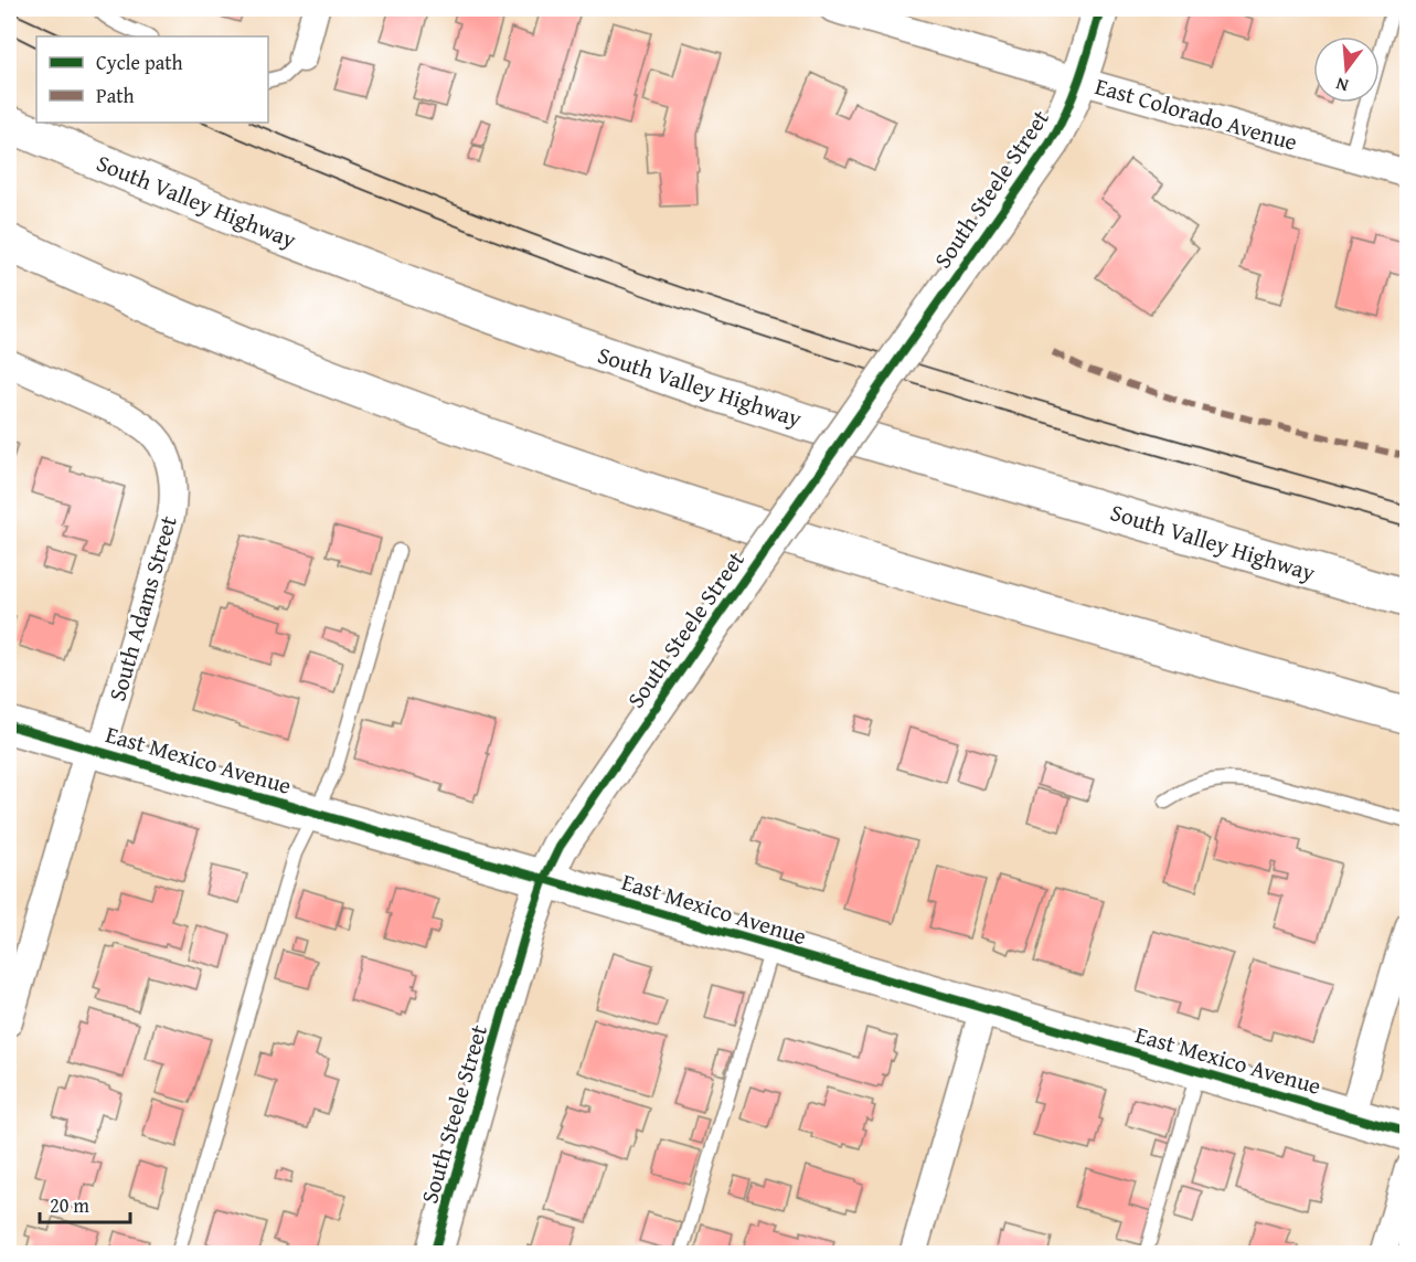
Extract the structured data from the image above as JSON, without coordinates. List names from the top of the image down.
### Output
{
  "streets": {
    "main road": ["South Steele Street", "South Valley Highway", "East Mexico Avenue"],
    "street": ["East Colorado Avenue", "South Adams Street"]
  },
  "crossings": [
    ["East Colorado Avenue", "South Steele Street"],
    ["South Steele Street", "East Mexico Avenue"],
    ["South Adams Street", "East Mexico Avenue"]
  ],
  "legend": ["Cycle path", "Path"],
  "scale_bar": "20 m",
  "north": "bottom"
}
